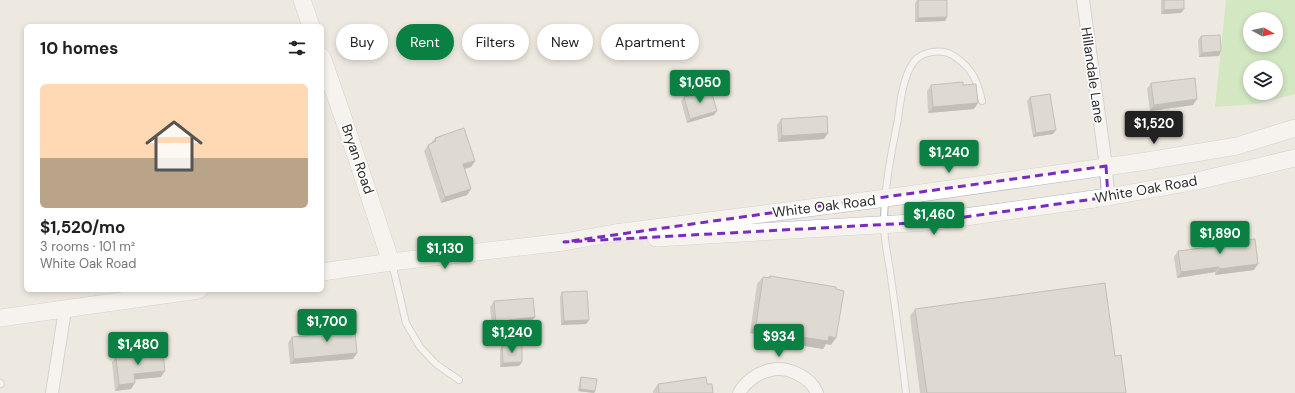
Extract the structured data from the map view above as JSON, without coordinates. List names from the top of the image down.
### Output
{
  "streets": {
    "street": ["Hillandale Lane", "Bryan Road", "White Oak Road"]
  },
  "crossings": [
    ["Hillandale Lane", "White Oak Road"],
    ["Bryan Road", "White Oak Road"]
  ],
  "north": "right",
  "page": {
    "chip": [
      "Buy",
      "Rent",
      "Filters",
      "New",
      "Apartment"
    ],
    "heading": "10 homes",
    "price": [
      "$1,050",
      "$1,520",
      "$1,240",
      "$1,460",
      "$1,890",
      "$1,130",
      "$1,700",
      "$1,240",
      "$934",
      "$1,480"
    ],
    "list": [
      {
        "name": "$1,520/mo",
        "note": "3 rooms · 101 m² · White Oak Road"
      }
    ]
  }
}
